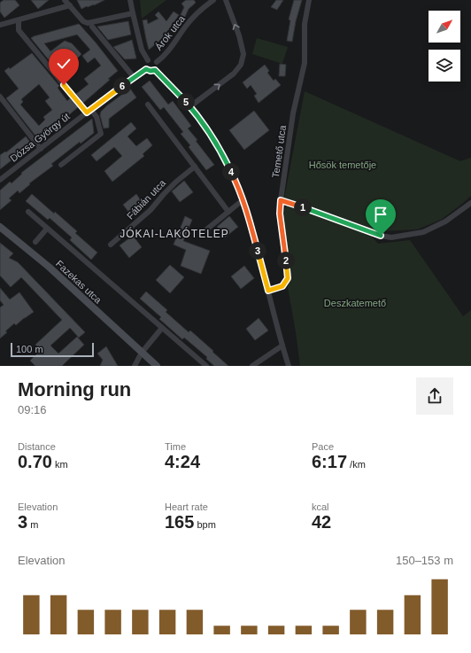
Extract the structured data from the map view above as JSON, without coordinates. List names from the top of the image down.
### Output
{
  "streets": {
    "street": [
      "Árok utca",
      "Dózsa György út",
      "Temető utca",
      "Fábián utca",
      "Fazekas utca"
    ]
  },
  "crossings": [
    ["Árok utca", "Dózsa György út"]
  ],
  "districts": ["JÓKAI-LAKÓTELEP"],
  "parks": ["Hősök temetője", "Deszkatemető"],
  "scale_bar": "100 m",
  "north": "top right",
  "page": {
    "pins": [
      "6",
      "5",
      "4",
      "1",
      "3",
      "2"
    ],
    "scale": "100 m",
    "heading": ["Morning run", "09:16"],
    "stats": [
      ["Distance", "0.70 km"],
      ["Time", "4:24"],
      ["Pace", "6:17 /km"],
      ["Elevation", "3 m"],
      ["Heart rate", "165 bpm"],
      ["kcal", "42"]
    ],
    "chart": ["Elevation", "150–153 m"]
  }
}
